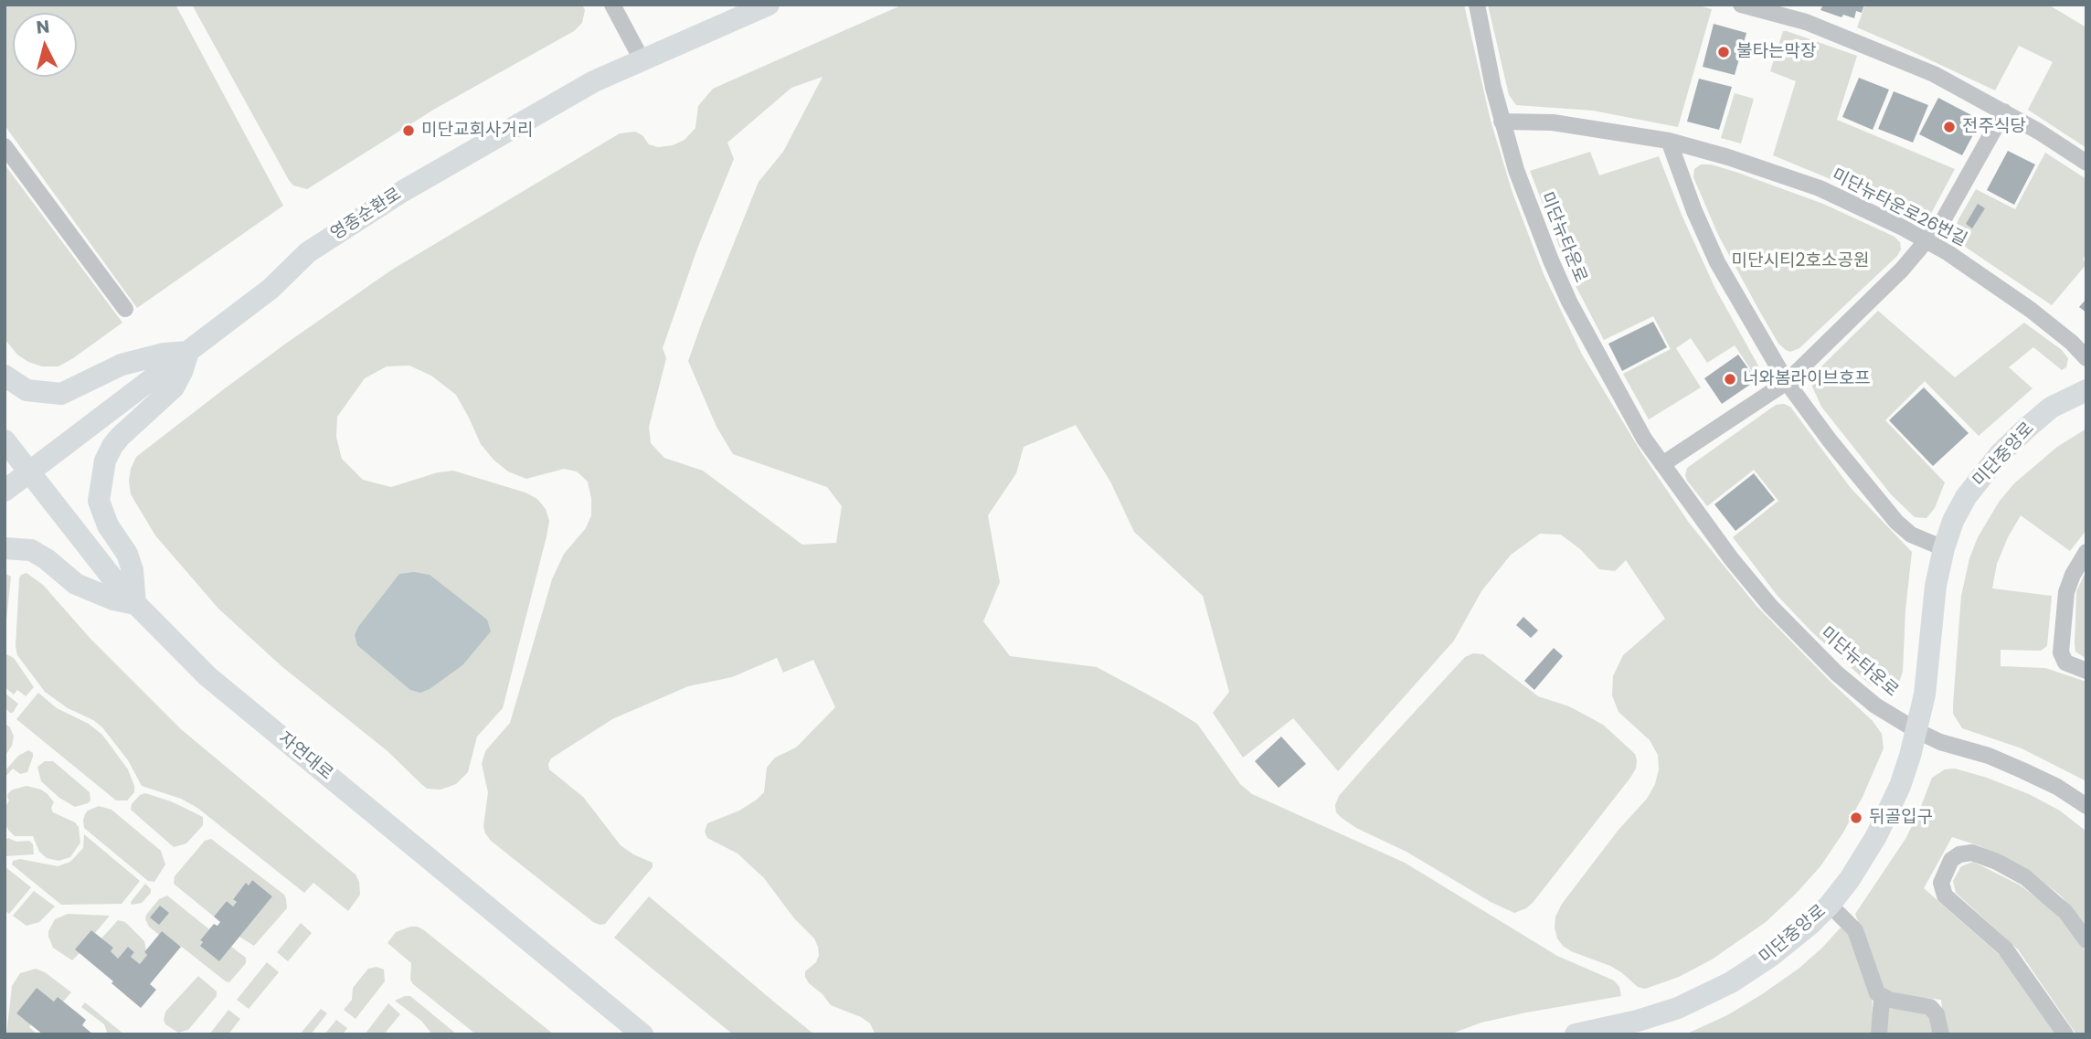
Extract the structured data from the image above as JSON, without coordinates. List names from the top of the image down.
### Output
{
  "streets": {
    "main road": ["영종순환로", "미단중앙로", "자연대로"],
    "street": ["미단뉴타운로26번길", "미단뉴타운로"]
  },
  "crossings": [
    ["미단뉴타운로26번길", "미단뉴타운로"],
    ["영종순환로", "자연대로"],
    ["미단뉴타운로", "미단중앙로"]
  ],
  "parks": ["미단시티2호소공원"],
  "places": [
    "불타는막장",
    "전주식당",
    "미단교회사거리",
    "너와봄라이브호프",
    "뒤골입구"
  ],
  "north": "top"
}
